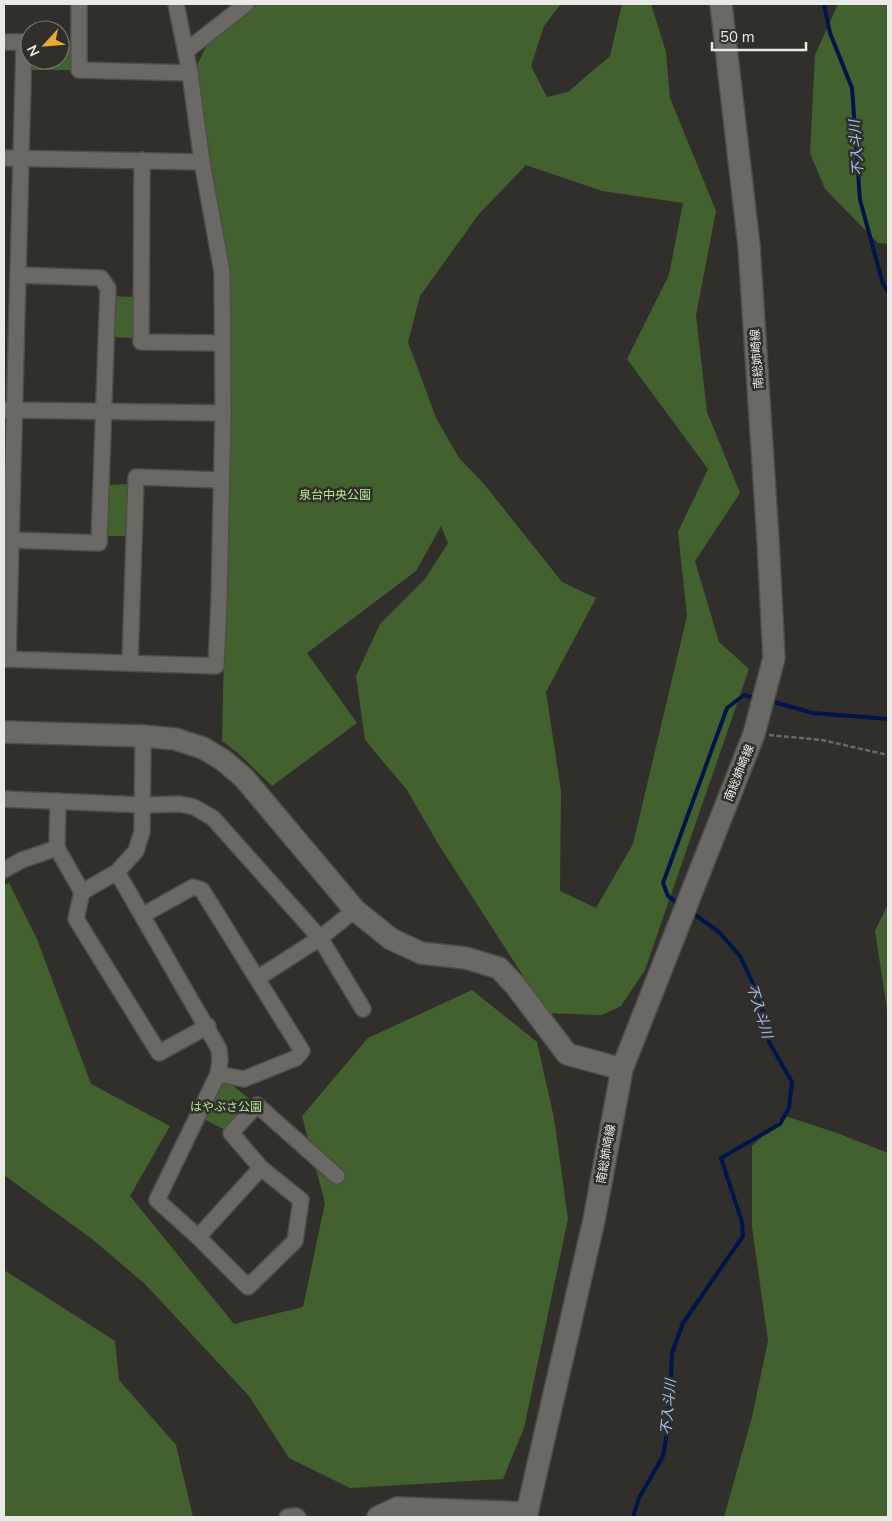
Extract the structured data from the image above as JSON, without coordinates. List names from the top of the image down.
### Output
{
  "streets": {
    "main road": ["南総姉崎線"]
  },
  "water": ["不入斗川"],
  "parks": ["泉台中央公園", "はやぶさ公園"],
  "scale_bar": "50 m",
  "north": "bottom left"
}
